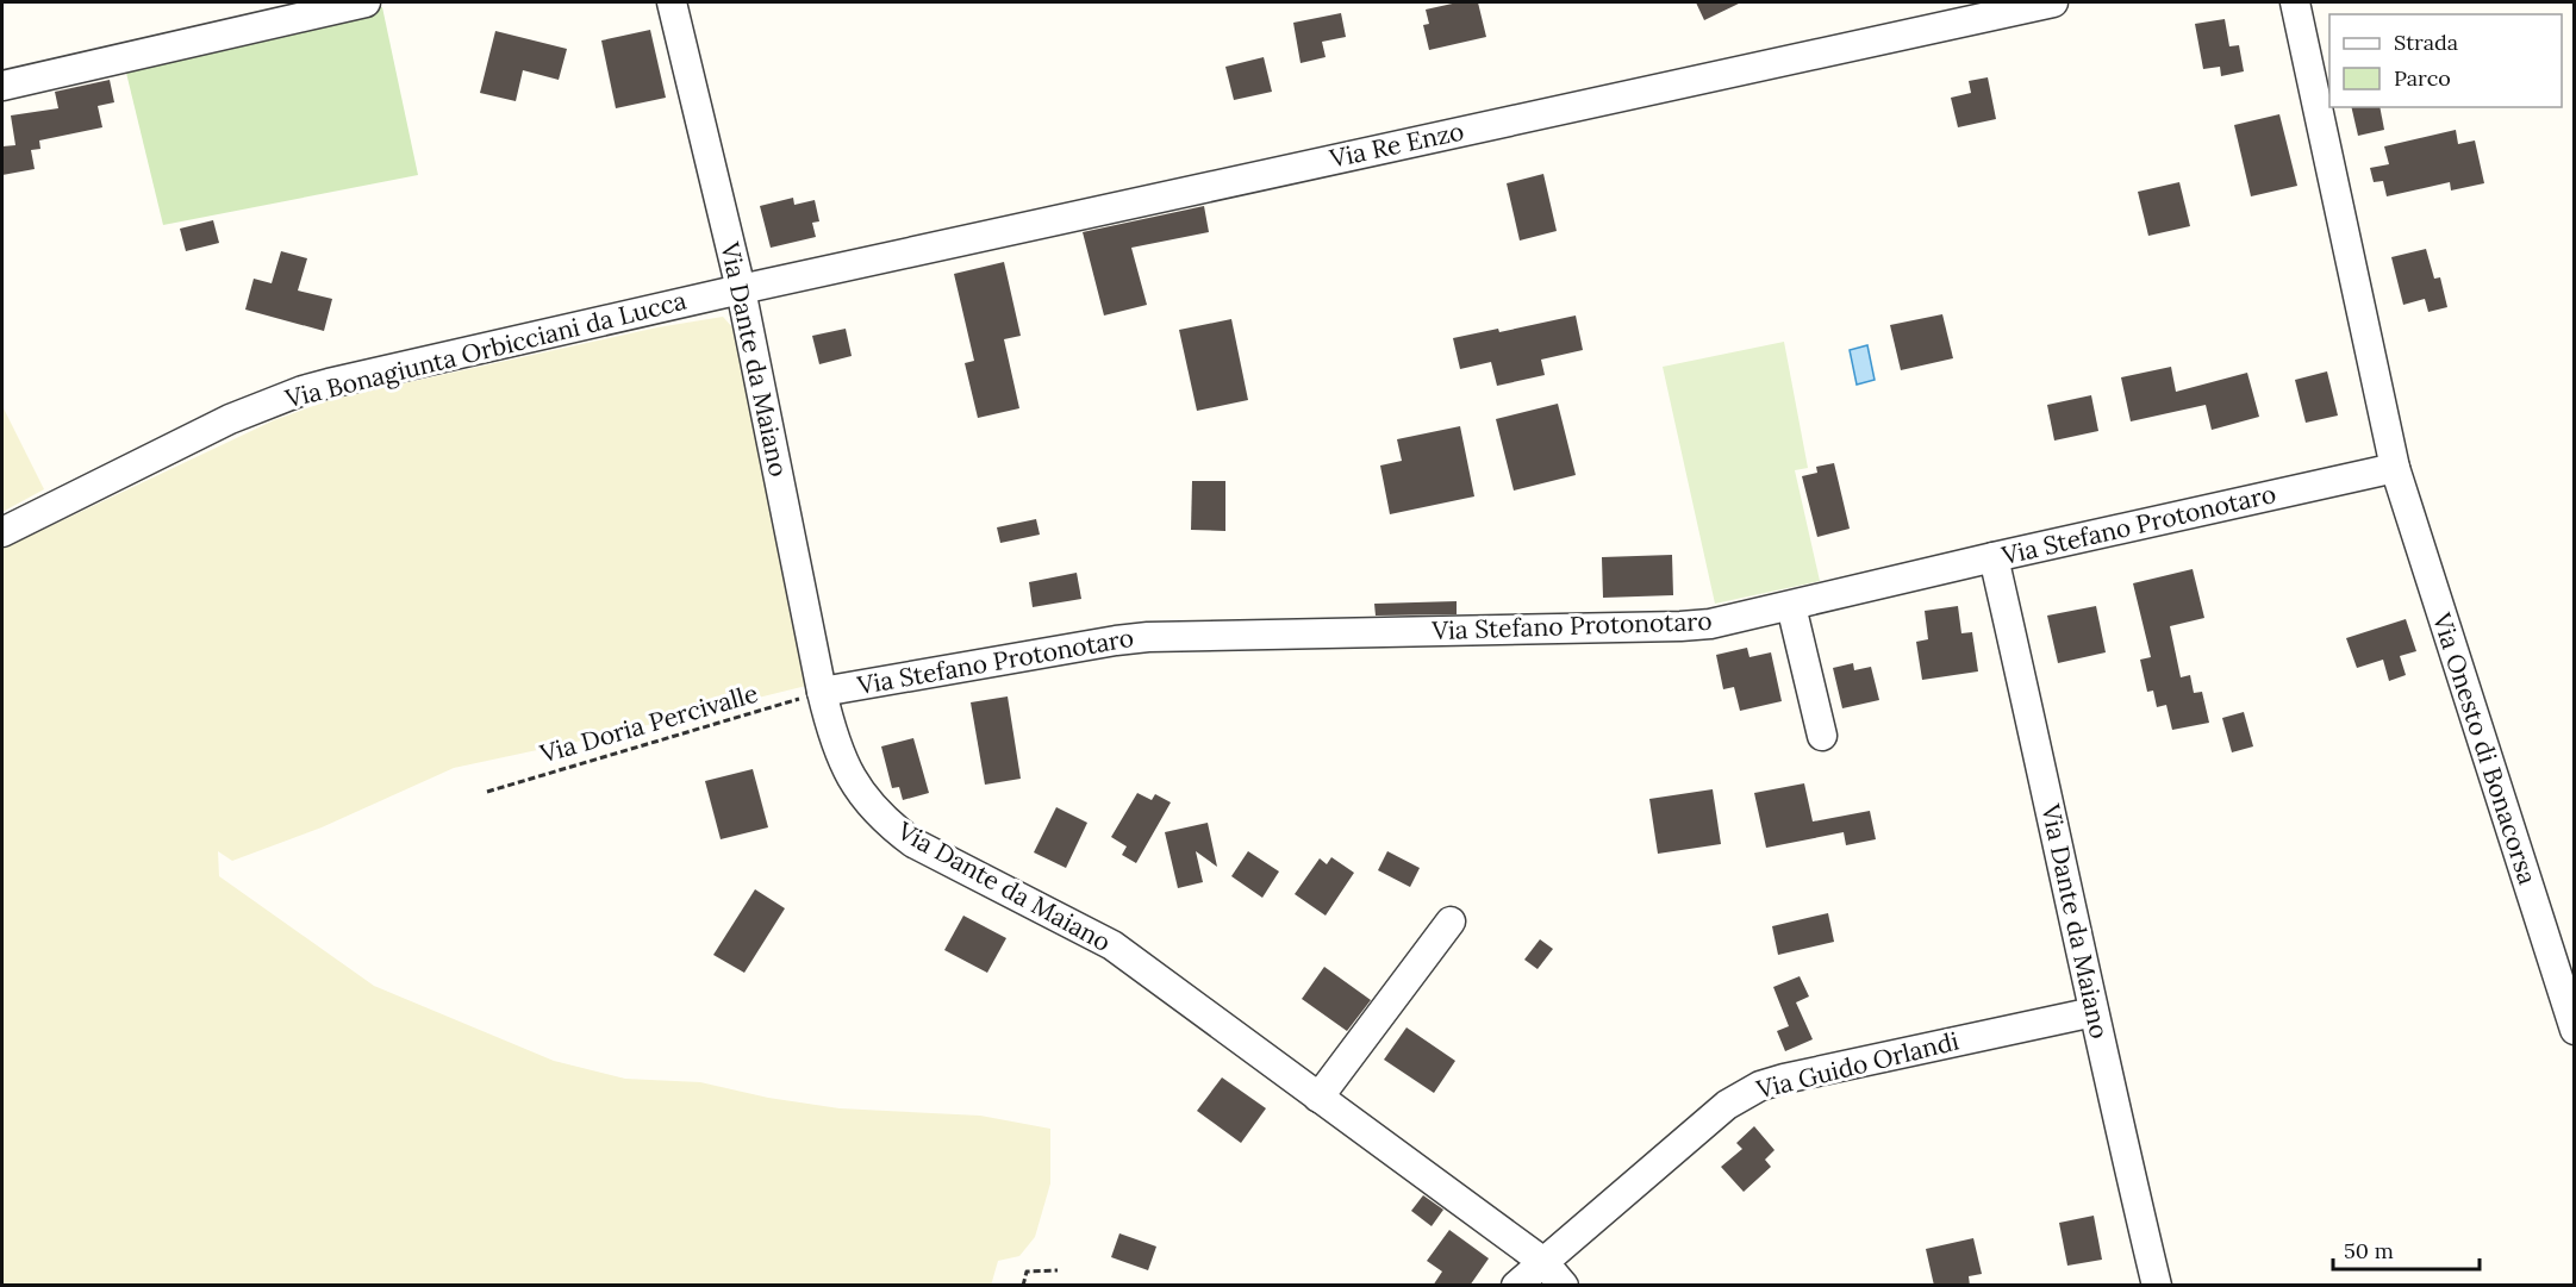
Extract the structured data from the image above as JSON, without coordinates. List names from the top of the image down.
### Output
{
  "streets": {
    "street": [
      "Via Re Enzo",
      "Via Bonagiunta Orbicciani da Lucca",
      "Via Dante da Maiano",
      "Via Stefano Protonotaro",
      "Via Onesto di Bonacorsa",
      "Via Guido Orlandi"
    ],
    "path": ["Via Doria Percivalle"]
  },
  "crossings": [
    ["Via Re Enzo", "Via Bonagiunta Orbicciani da Lucca"],
    ["Via Re Enzo", "Via Dante da Maiano"],
    ["Via Bonagiunta Orbicciani da Lucca", "Via Dante da Maiano"],
    ["Via Dante da Maiano", "Via Stefano Protonotaro"],
    ["Via Dante da Maiano", "Via Doria Percivalle"],
    ["Via Dante da Maiano", "Via Guido Orlandi"],
    ["Via Stefano Protonotaro", "Via Doria Percivalle"],
    ["Via Stefano Protonotaro", "Via Onesto di Bonacorsa"]
  ],
  "legend": ["Strada", "Parco"],
  "scale_bar": "50 m"
}
